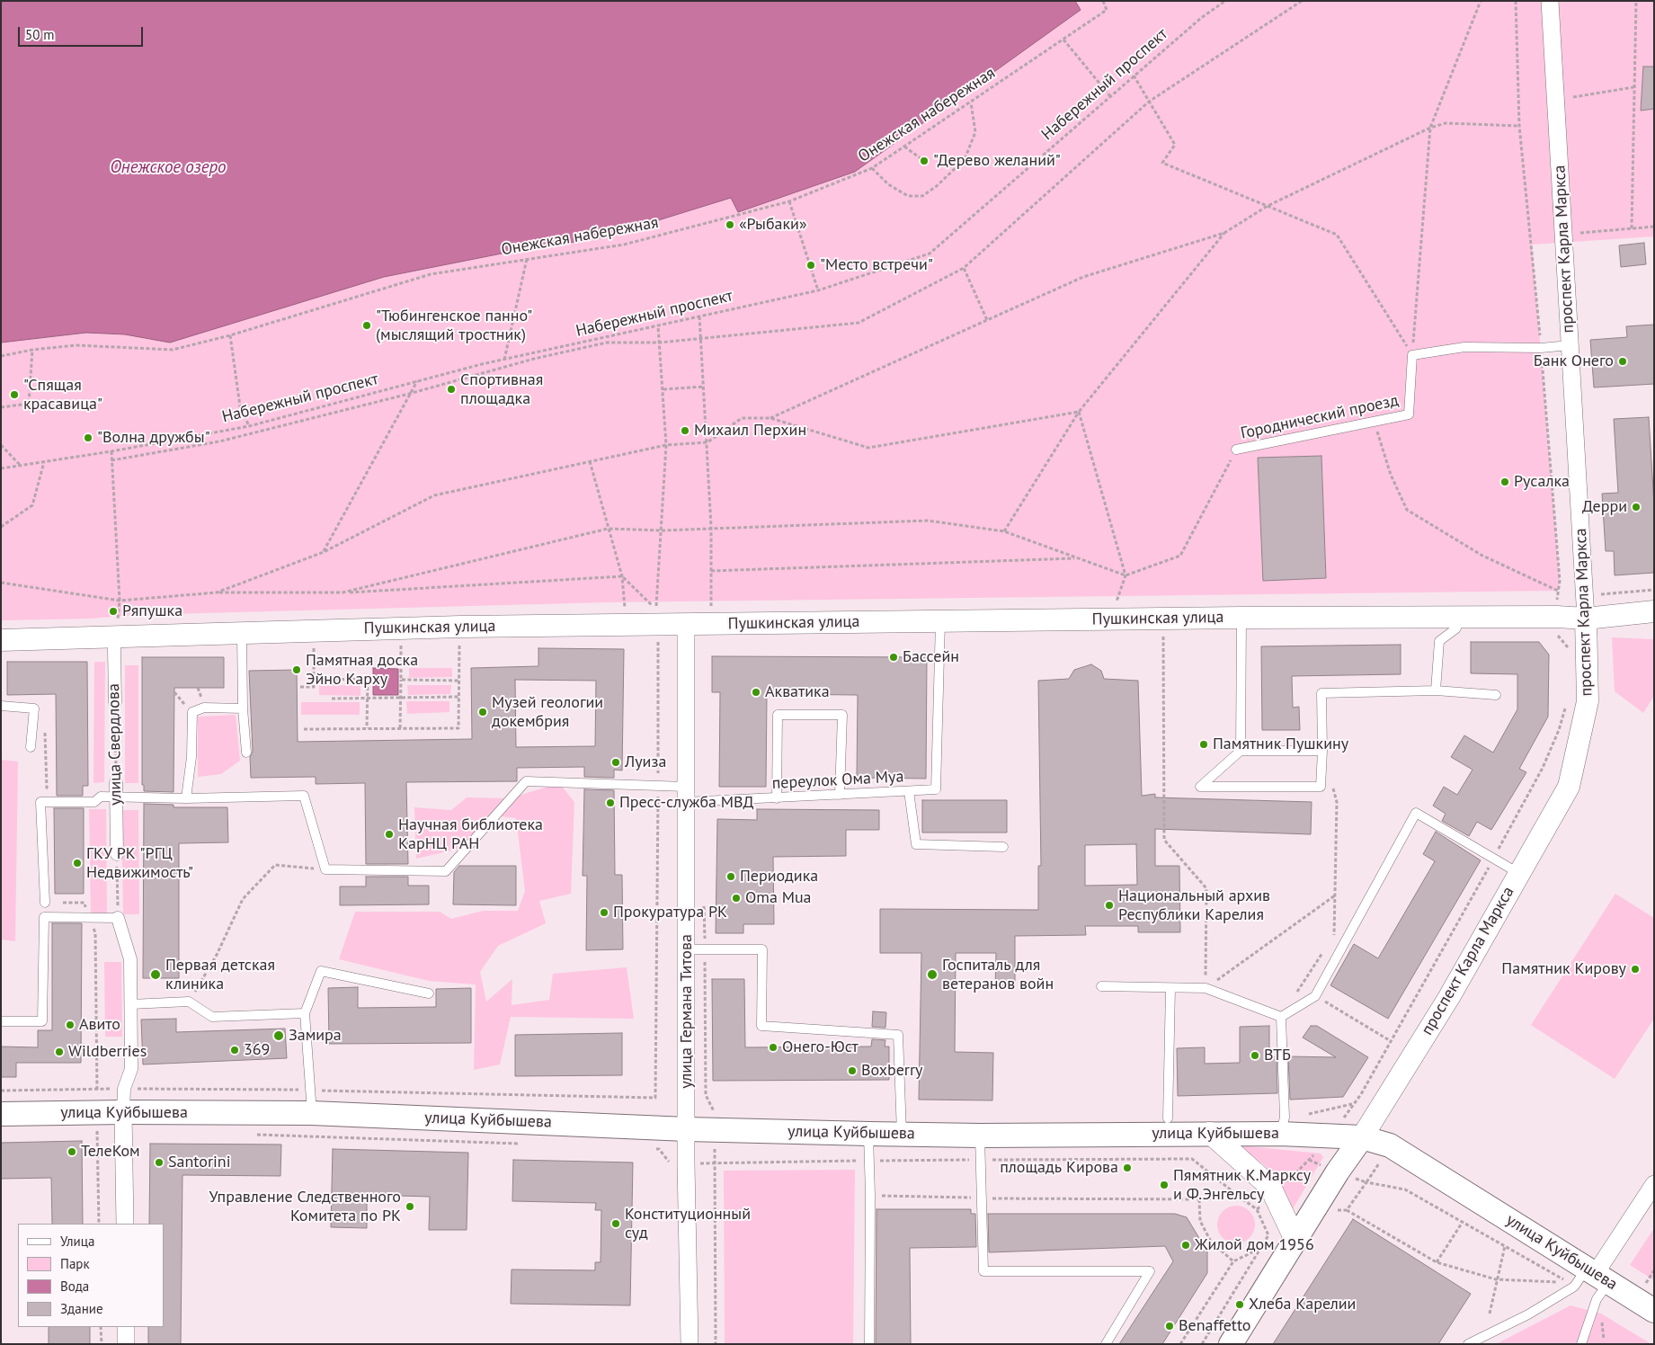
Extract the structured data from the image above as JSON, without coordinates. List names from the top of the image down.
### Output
{
  "streets": {
    "main road": ["проспект Карла Маркса", "улица Куйбышева"],
    "street": ["Пушкинская улица", "улица Свердлова", "улица Германа Титова"],
    "lane": ["Городнический проезд", "переулок Ома Муа"],
    "path": ["Набережный проспект", "Онежская набережная"]
  },
  "crossings": [
    ["проспект Карла Маркса", "Пушкинская улица"],
    ["проспект Карла Маркса", "улица Куйбышева"],
    ["Пушкинская улица", "улица Свердлова"],
    ["Пушкинская улица", "переулок Ома Муа"],
    ["Пушкинская улица", "улица Германа Титова"],
    ["переулок Ома Муа", "улица Германа Титова"],
    ["улица Германа Титова", "улица Куйбышева"]
  ],
  "water": ["Онежское озеро"],
  "places": [
    "\"Дерево желаний\"",
    "«Рыбаки»",
    "\"Место встречи\"",
    "\"Тюбингенское панно\" (мыслящий тростник)",
    "Банк Онего",
    "Спортивная площадка",
    "\"Спящая красавица\"",
    "Михаил Перхин",
    "\"Волна дружбы\"",
    "Русалка",
    "Дерри",
    "Ряпушка",
    "Бассейн",
    "Памятная доска Эйно Карху",
    "Акватика",
    "Музей геологии докембрия",
    "Памятник Пушкину",
    "Луиза",
    "Пресс-служба МВД",
    "Научная библиотека КарНЦ РАН",
    "ГКУ РК \"РГЦ Недвижимость\"",
    "Периодика",
    "Oma Mua",
    "Национальный архив Республики Карелия",
    "Прокуратура РК",
    "Памятник Кирову",
    "Первая детская клиника",
    "Госпиталь для ветеранов войн",
    "Авито",
    "Замира",
    "Онего-Юст",
    "369",
    "Wildberries",
    "ВТБ",
    "Boxberry",
    "ТелеКом",
    "Santorini",
    "площадь Кирова",
    "Пямятник К.Марксу и Ф.Энгельсу",
    "Управление Следственного Комитета по РК",
    "Конституционный суд",
    "Жилой дом 1956",
    "Хлеба Карелии",
    "Benaffetto"
  ],
  "legend": [
    "Улица",
    "Парк",
    "Вода",
    "Здание"
  ],
  "scale_bar": "50 m"
}
